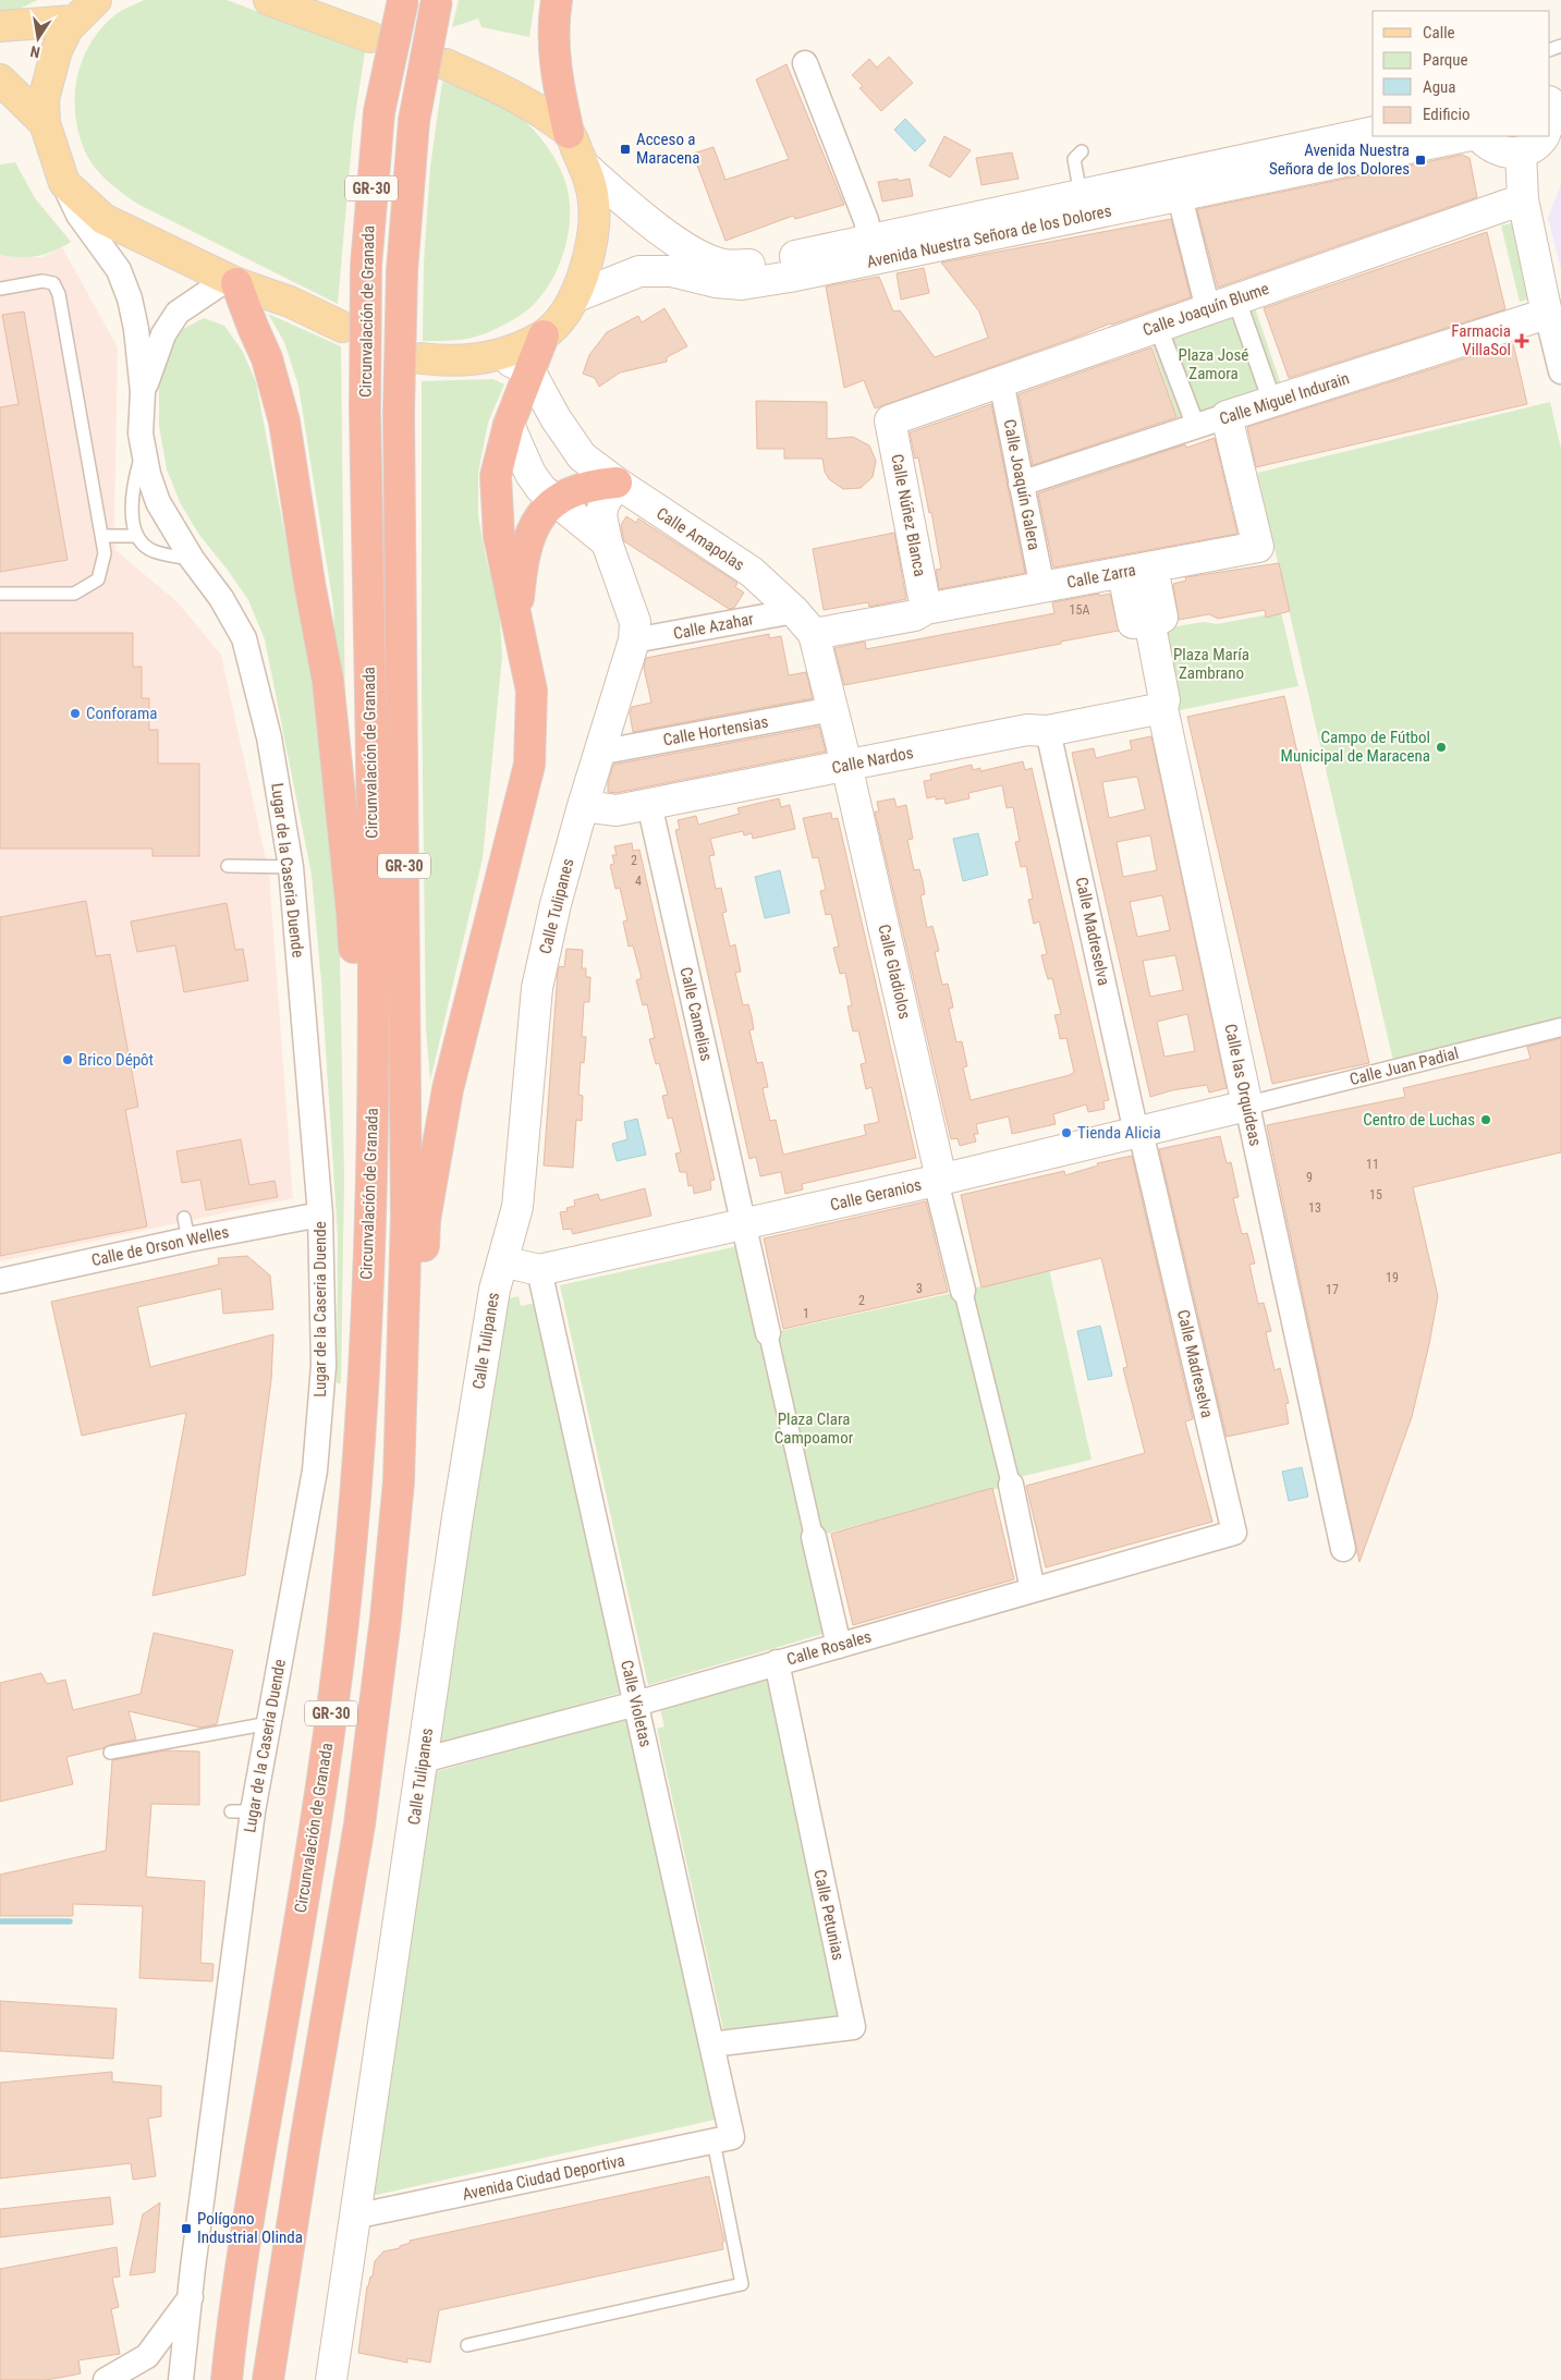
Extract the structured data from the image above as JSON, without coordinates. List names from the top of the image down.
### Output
{
  "streets": {
    "highway": ["GR-30", "Circunvalación de Granada"],
    "street": [
      "Avenida Nuestra Señora de los Dolores",
      "Calle Joaquín Blume",
      "Calle Miguel Indurain",
      "Calle Joaquín Galera",
      "Calle Núñez Blanca",
      "Calle Amapolas",
      "Calle Zarra",
      "Calle Azahar",
      "Calle Hortensias",
      "Calle Nardos",
      "Lugar de la Caseria Duende",
      "Calle Tulipanes",
      "Calle Madreselva",
      "Calle Gladiolos",
      "Calle Camelias",
      "Calle Juan Padial",
      "Calle las Orquídeas",
      "Calle Geranios",
      "Calle de Orson Welles",
      "Calle Rosales",
      "Calle Violetas",
      "Calle Petunias",
      "Avenida Ciudad Deportiva"
    ]
  },
  "crossings": [
    ["Calle Joaquín Blume", "Calle Joaquín Galera"],
    ["Calle Joaquín Blume", "Calle Núñez Blanca"],
    ["Calle Miguel Indurain", "Calle Joaquín Galera"],
    ["Calle Miguel Indurain", "Calle Zarra"],
    ["Calle Joaquín Galera", "Calle Zarra"],
    ["Calle Núñez Blanca", "Calle Zarra"],
    ["Calle Amapolas", "Calle Zarra"],
    ["Calle Amapolas", "Calle Azahar"],
    ["Calle Amapolas", "Calle Hortensias"],
    ["Calle Amapolas", "Calle Nardos"],
    ["Calle Amapolas", "Calle Tulipanes"],
    ["Calle Amapolas", "Calle Gladiolos"],
    ["Calle Azahar", "Calle Tulipanes"],
    ["Calle Hortensias", "Calle Tulipanes"],
    ["Calle Nardos", "Calle Tulipanes"],
    ["Calle Nardos", "Calle Madreselva"],
    ["Calle Nardos", "Calle Gladiolos"],
    ["Calle Nardos", "Calle Camelias"],
    ["Calle Nardos", "Calle las Orquídeas"],
    ["Lugar de la Caseria Duende", "Calle de Orson Welles"],
    ["Calle Tulipanes", "Calle Geranios"],
    ["Calle Tulipanes", "Calle Rosales"],
    ["Calle Tulipanes", "Avenida Ciudad Deportiva"],
    ["Calle Madreselva", "Calle Geranios"],
    ["Calle Madreselva", "Calle Rosales"],
    ["Calle Gladiolos", "Calle Geranios"],
    ["Calle Camelias", "Calle Geranios"],
    ["Calle Juan Padial", "Calle las Orquídeas"],
    ["Calle Juan Padial", "Calle Geranios"],
    ["Calle las Orquídeas", "Calle Geranios"],
    ["Calle Geranios", "Calle Violetas"],
    ["Calle Rosales", "Calle Violetas"],
    ["Calle Rosales", "Calle Petunias"],
    ["Calle Violetas", "Calle Petunias"],
    ["Calle Violetas", "Avenida Ciudad Deportiva"]
  ],
  "parks": ["Plaza José Zamora", "Plaza María Zambrano", "Plaza Clara Campoamor"],
  "places": {
    "transit": ["Acceso a Maracena", "Avenida Nuestra Señora de los Dolores", "Polígono Industrial Olinda"],
    "health": ["Farmacia VillaSol"],
    "other": [
      "Conforama",
      "Campo de Fútbol Municipal de Maracena",
      "Brico Dépôt",
      "Centro de Luchas",
      "Tienda Alicia"
    ]
  },
  "house_numbers": [
    "15A",
    "2",
    "4",
    "11",
    "9",
    "15",
    "13",
    "19",
    "3",
    "17",
    "2",
    "1"
  ],
  "legend": [
    "Calle",
    "Parque",
    "Agua",
    "Edificio"
  ],
  "north": "bottom"
}
